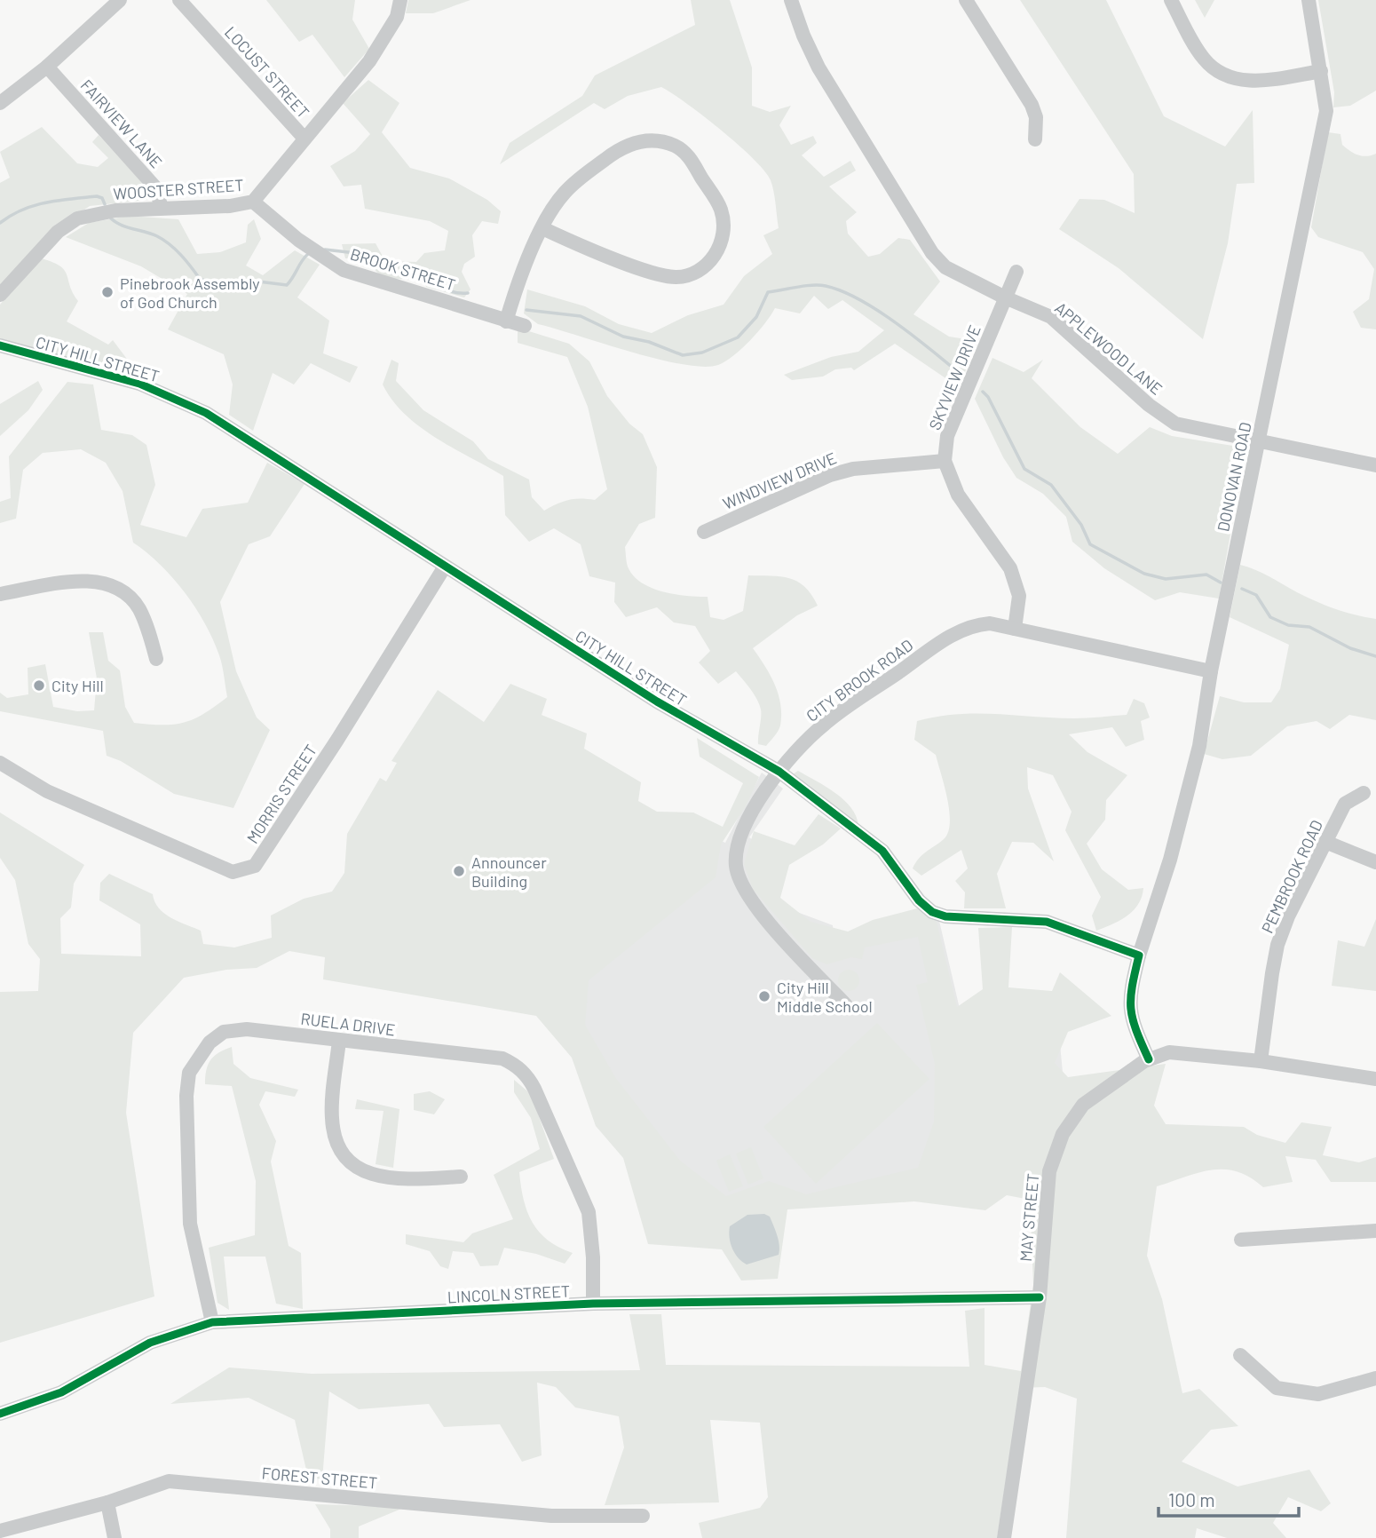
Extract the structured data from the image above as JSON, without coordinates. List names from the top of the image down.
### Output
{
  "streets": {
    "street": [
      "LOCUST STREET",
      "FAIRVIEW LANE",
      "WOOSTER STREET",
      "BROOK STREET",
      "APPLEWOOD LANE",
      "CITY HILL STREET",
      "SKYVIEW DRIVE",
      "DONOVAN ROAD",
      "WINDVIEW DRIVE",
      "CITY BROOK ROAD",
      "MORRIS STREET",
      "PEMBROOK ROAD",
      "RUELA DRIVE",
      "MAY STREET",
      "LINCOLN STREET",
      "FOREST STREET"
    ]
  },
  "crossings": [
    ["LOCUST STREET", "WOOSTER STREET"],
    ["FAIRVIEW LANE", "WOOSTER STREET"],
    ["WOOSTER STREET", "BROOK STREET"],
    ["APPLEWOOD LANE", "SKYVIEW DRIVE"],
    ["APPLEWOOD LANE", "DONOVAN ROAD"],
    ["CITY HILL STREET", "DONOVAN ROAD"],
    ["CITY HILL STREET", "CITY BROOK ROAD"],
    ["CITY HILL STREET", "MORRIS STREET"],
    ["SKYVIEW DRIVE", "WINDVIEW DRIVE"],
    ["DONOVAN ROAD", "CITY BROOK ROAD"],
    ["PEMBROOK ROAD", "MAY STREET"],
    ["RUELA DRIVE", "LINCOLN STREET"],
    ["MAY STREET", "LINCOLN STREET"]
  ],
  "places": [
    "Pinebrook Assembly of God Church",
    "City Hill",
    "Announcer Building",
    "City Hill Middle School"
  ],
  "scale_bar": "100 m"
}
